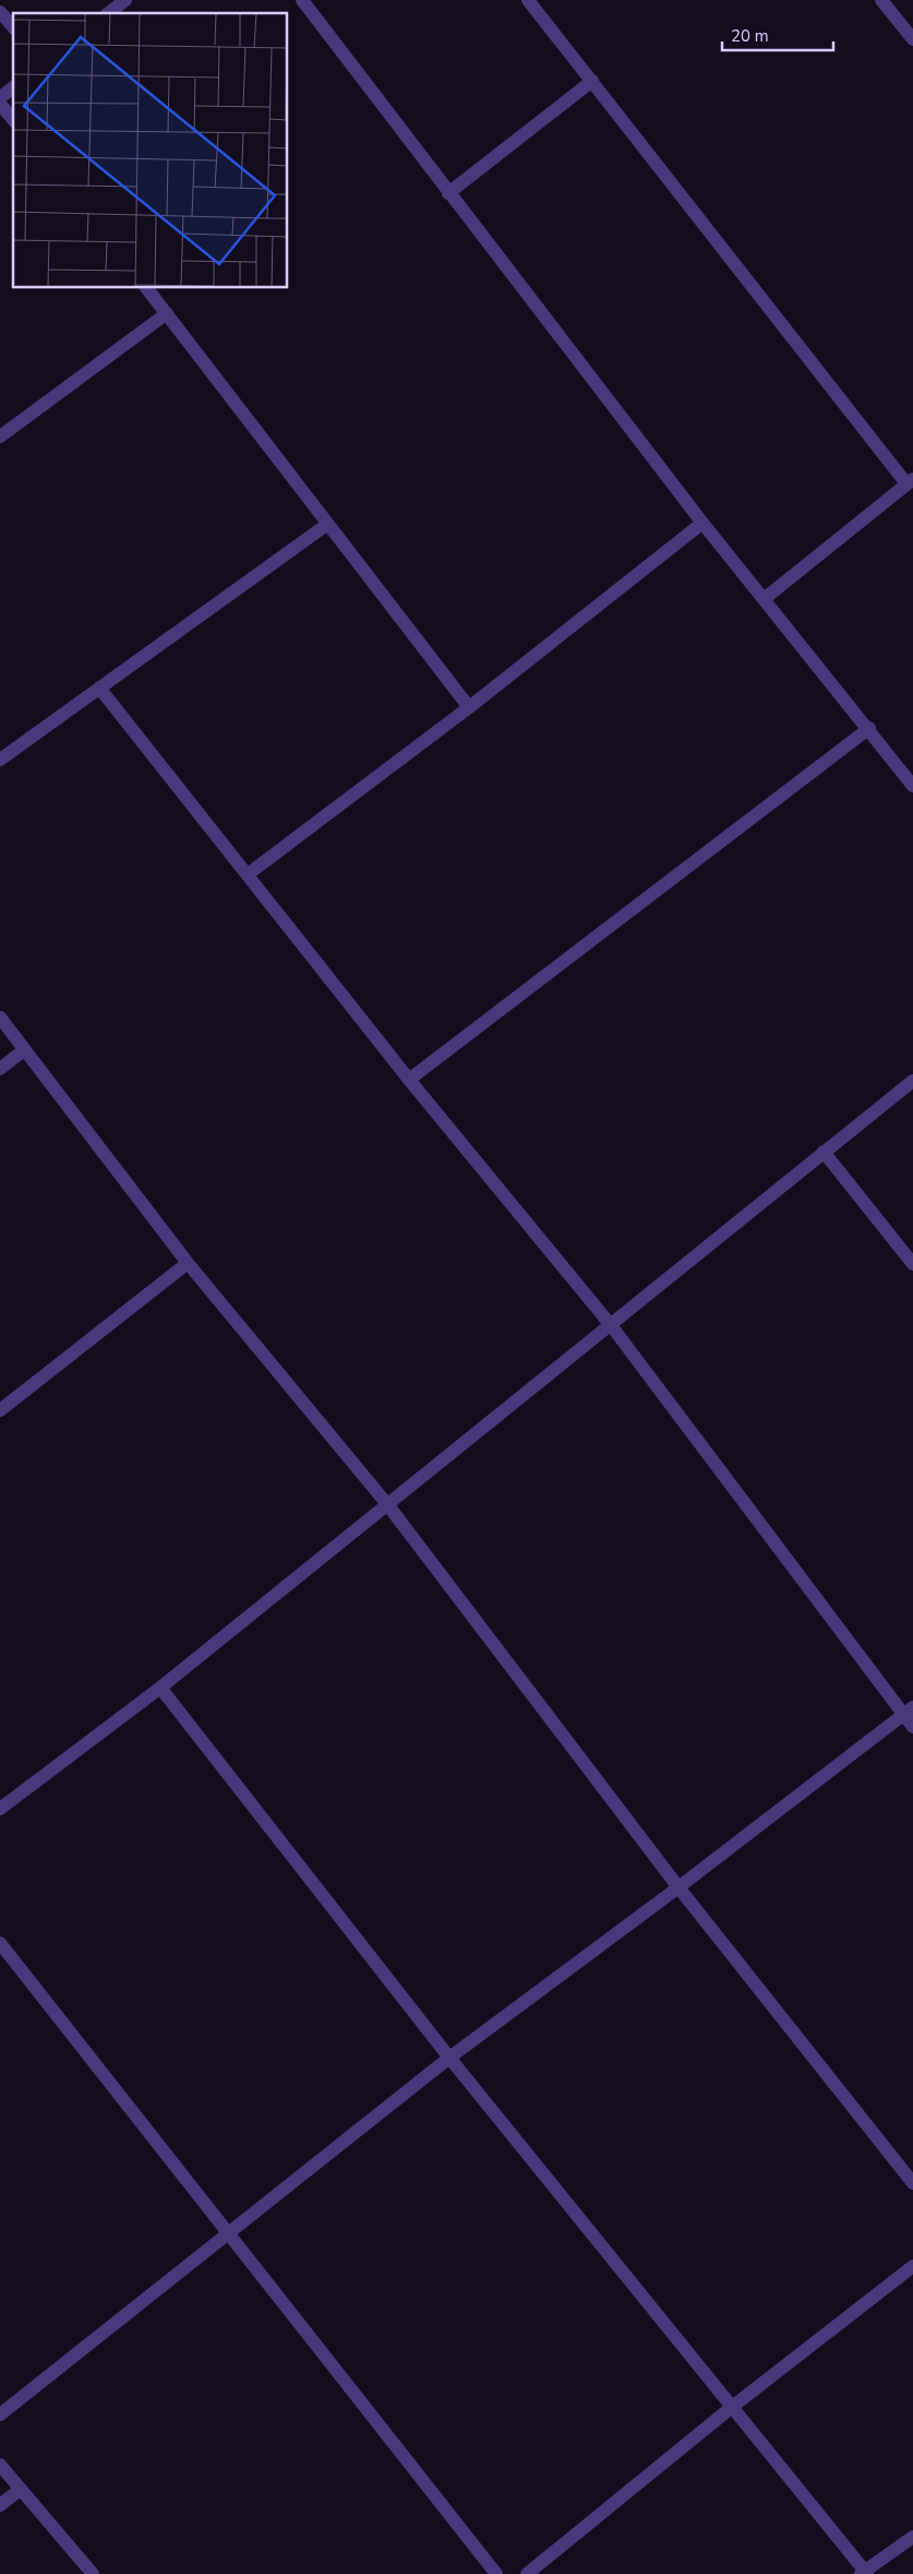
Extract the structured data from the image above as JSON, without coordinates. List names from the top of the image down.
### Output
{
  "scale_bar": "20 m"
}
